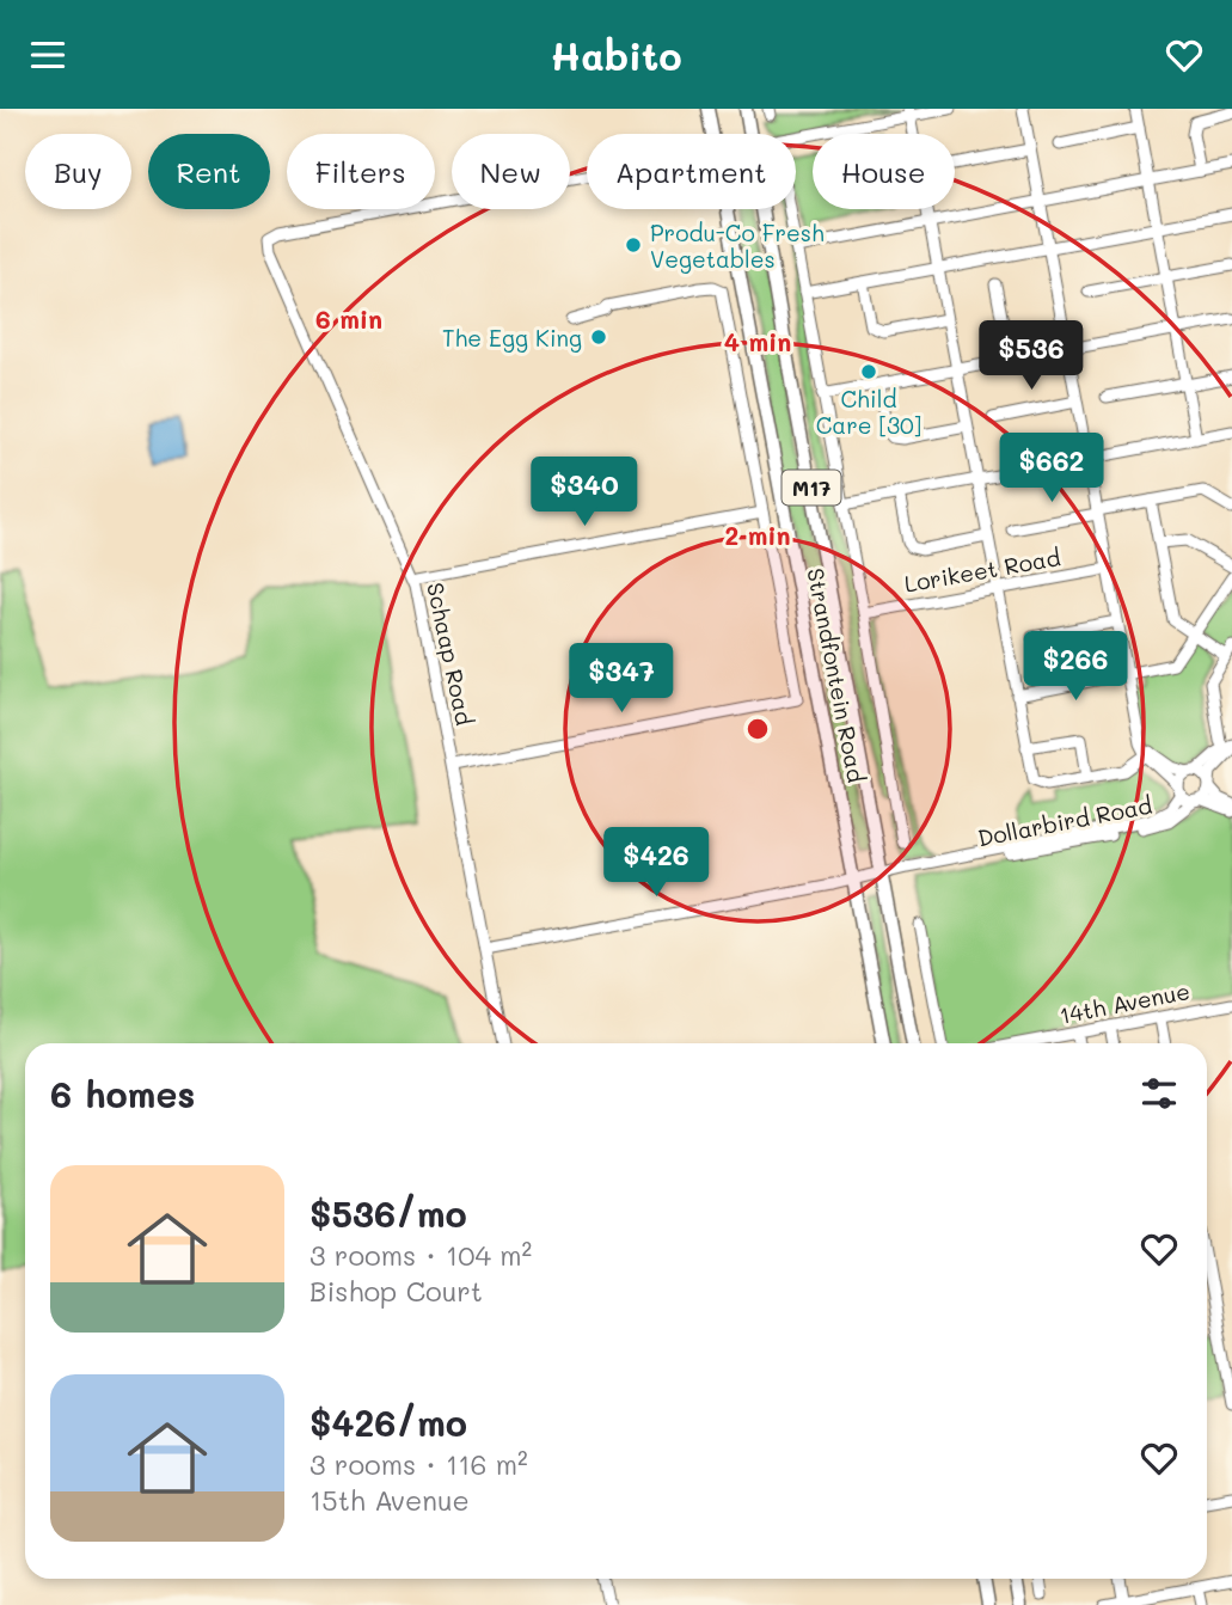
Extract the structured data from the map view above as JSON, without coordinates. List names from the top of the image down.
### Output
{
  "streets": {
    "main road": ["M17", "Strandfontein Road"],
    "street": [
      "Lorikeet Road",
      "Schaap Road",
      "Dollarbird Road",
      "14th Avenue"
    ]
  },
  "crossings": [
    ["Lorikeet Road", "Strandfontein Road"],
    ["Schaap Road", "Dollarbird Road"],
    ["Strandfontein Road", "Dollarbird Road"]
  ],
  "places": ["Produ-Co Fresh Vegetables", "The Egg King", "Child Care [30]"],
  "page": {
    "header": "Habito",
    "chip": [
      "Buy",
      "Rent",
      "Filters",
      "New",
      "Apartment",
      "House"
    ],
    "price": [
      "$536",
      "$662",
      "$340",
      "$266",
      "$347",
      "$426"
    ],
    "heading": "6 homes",
    "list": [
      {
        "name": "$536/mo",
        "note": "3 rooms · 104 m² · Bishop Court"
      },
      {
        "name": "$426/mo",
        "note": "3 rooms · 116 m² · 15th Avenue"
      }
    ]
  },
  "rings": ["6 min", "4 min", "2 min"]
}
